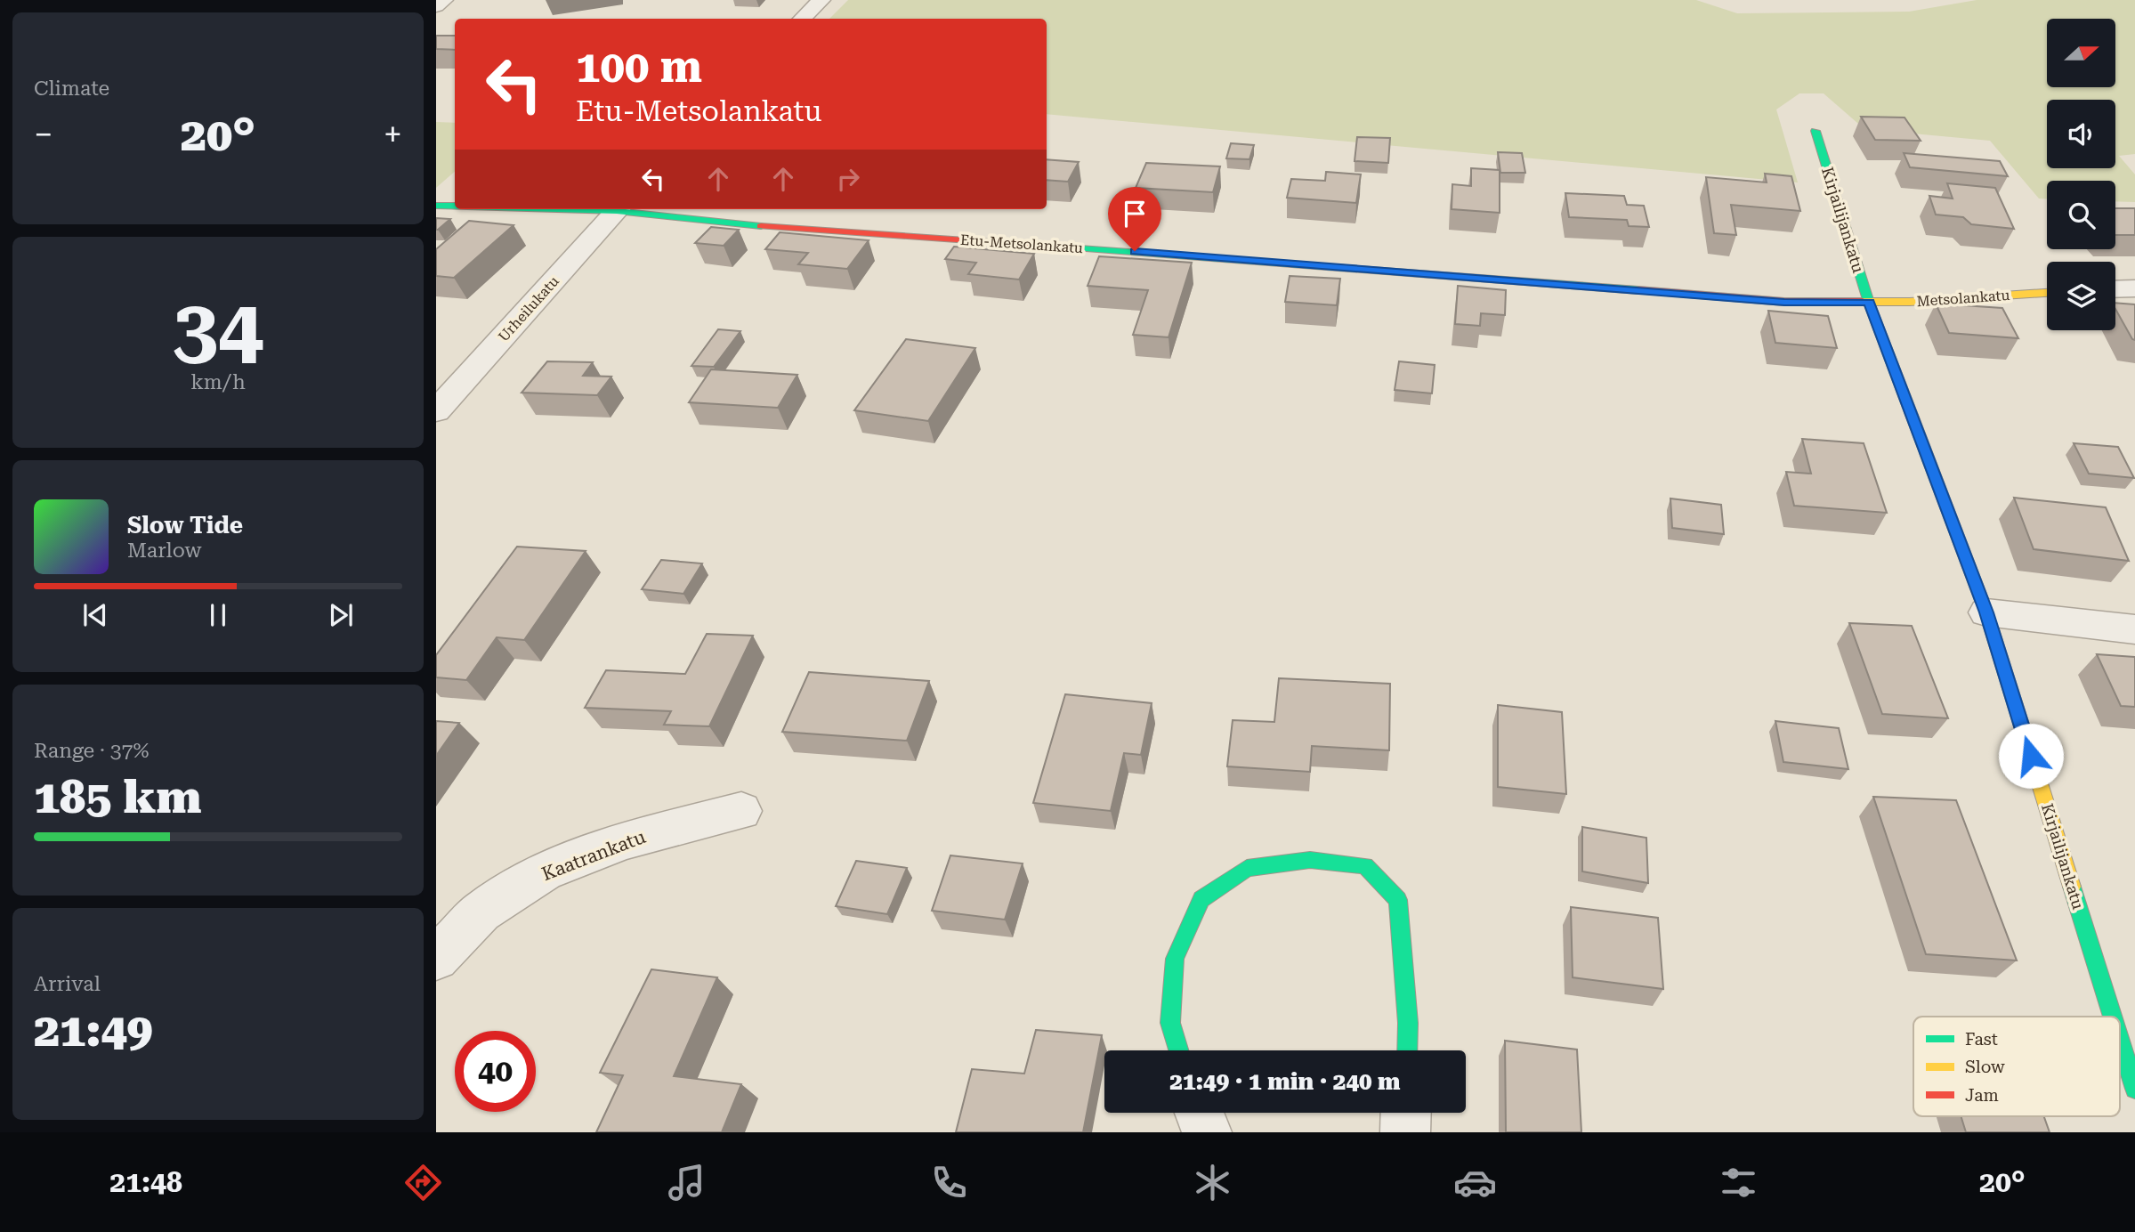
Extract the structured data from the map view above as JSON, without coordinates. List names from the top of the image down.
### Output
{
  "streets": {
    "street": [
      "Kirjailijankatu",
      "Etu-Metsolankatu",
      "Metsolankatu",
      "Urheilukatu",
      "Kaatrankatu"
    ]
  },
  "crossings": [
    ["Kirjailijankatu", "Etu-Metsolankatu"],
    ["Kirjailijankatu", "Metsolankatu"],
    ["Etu-Metsolankatu", "Metsolankatu"]
  ],
  "legend": ["Fast", "Slow", "Jam"],
  "north": "right",
  "page": {
    "tile": [
      "Climate",
      ["34", "km/h"],
      ["Range · 37%", "185 km"],
      ["Arrival", "21:49"]
    ],
    "turn": ["100 m", "Etu-Metsolankatu"],
    "heat": ["−", "20°", "+"],
    "song": ["Slow Tide", "Marlow"],
    "limit": "40",
    "trip": "21:49 · 1 min · 240 m",
    "tabs": ["21:48", "20°"]
  }
}
